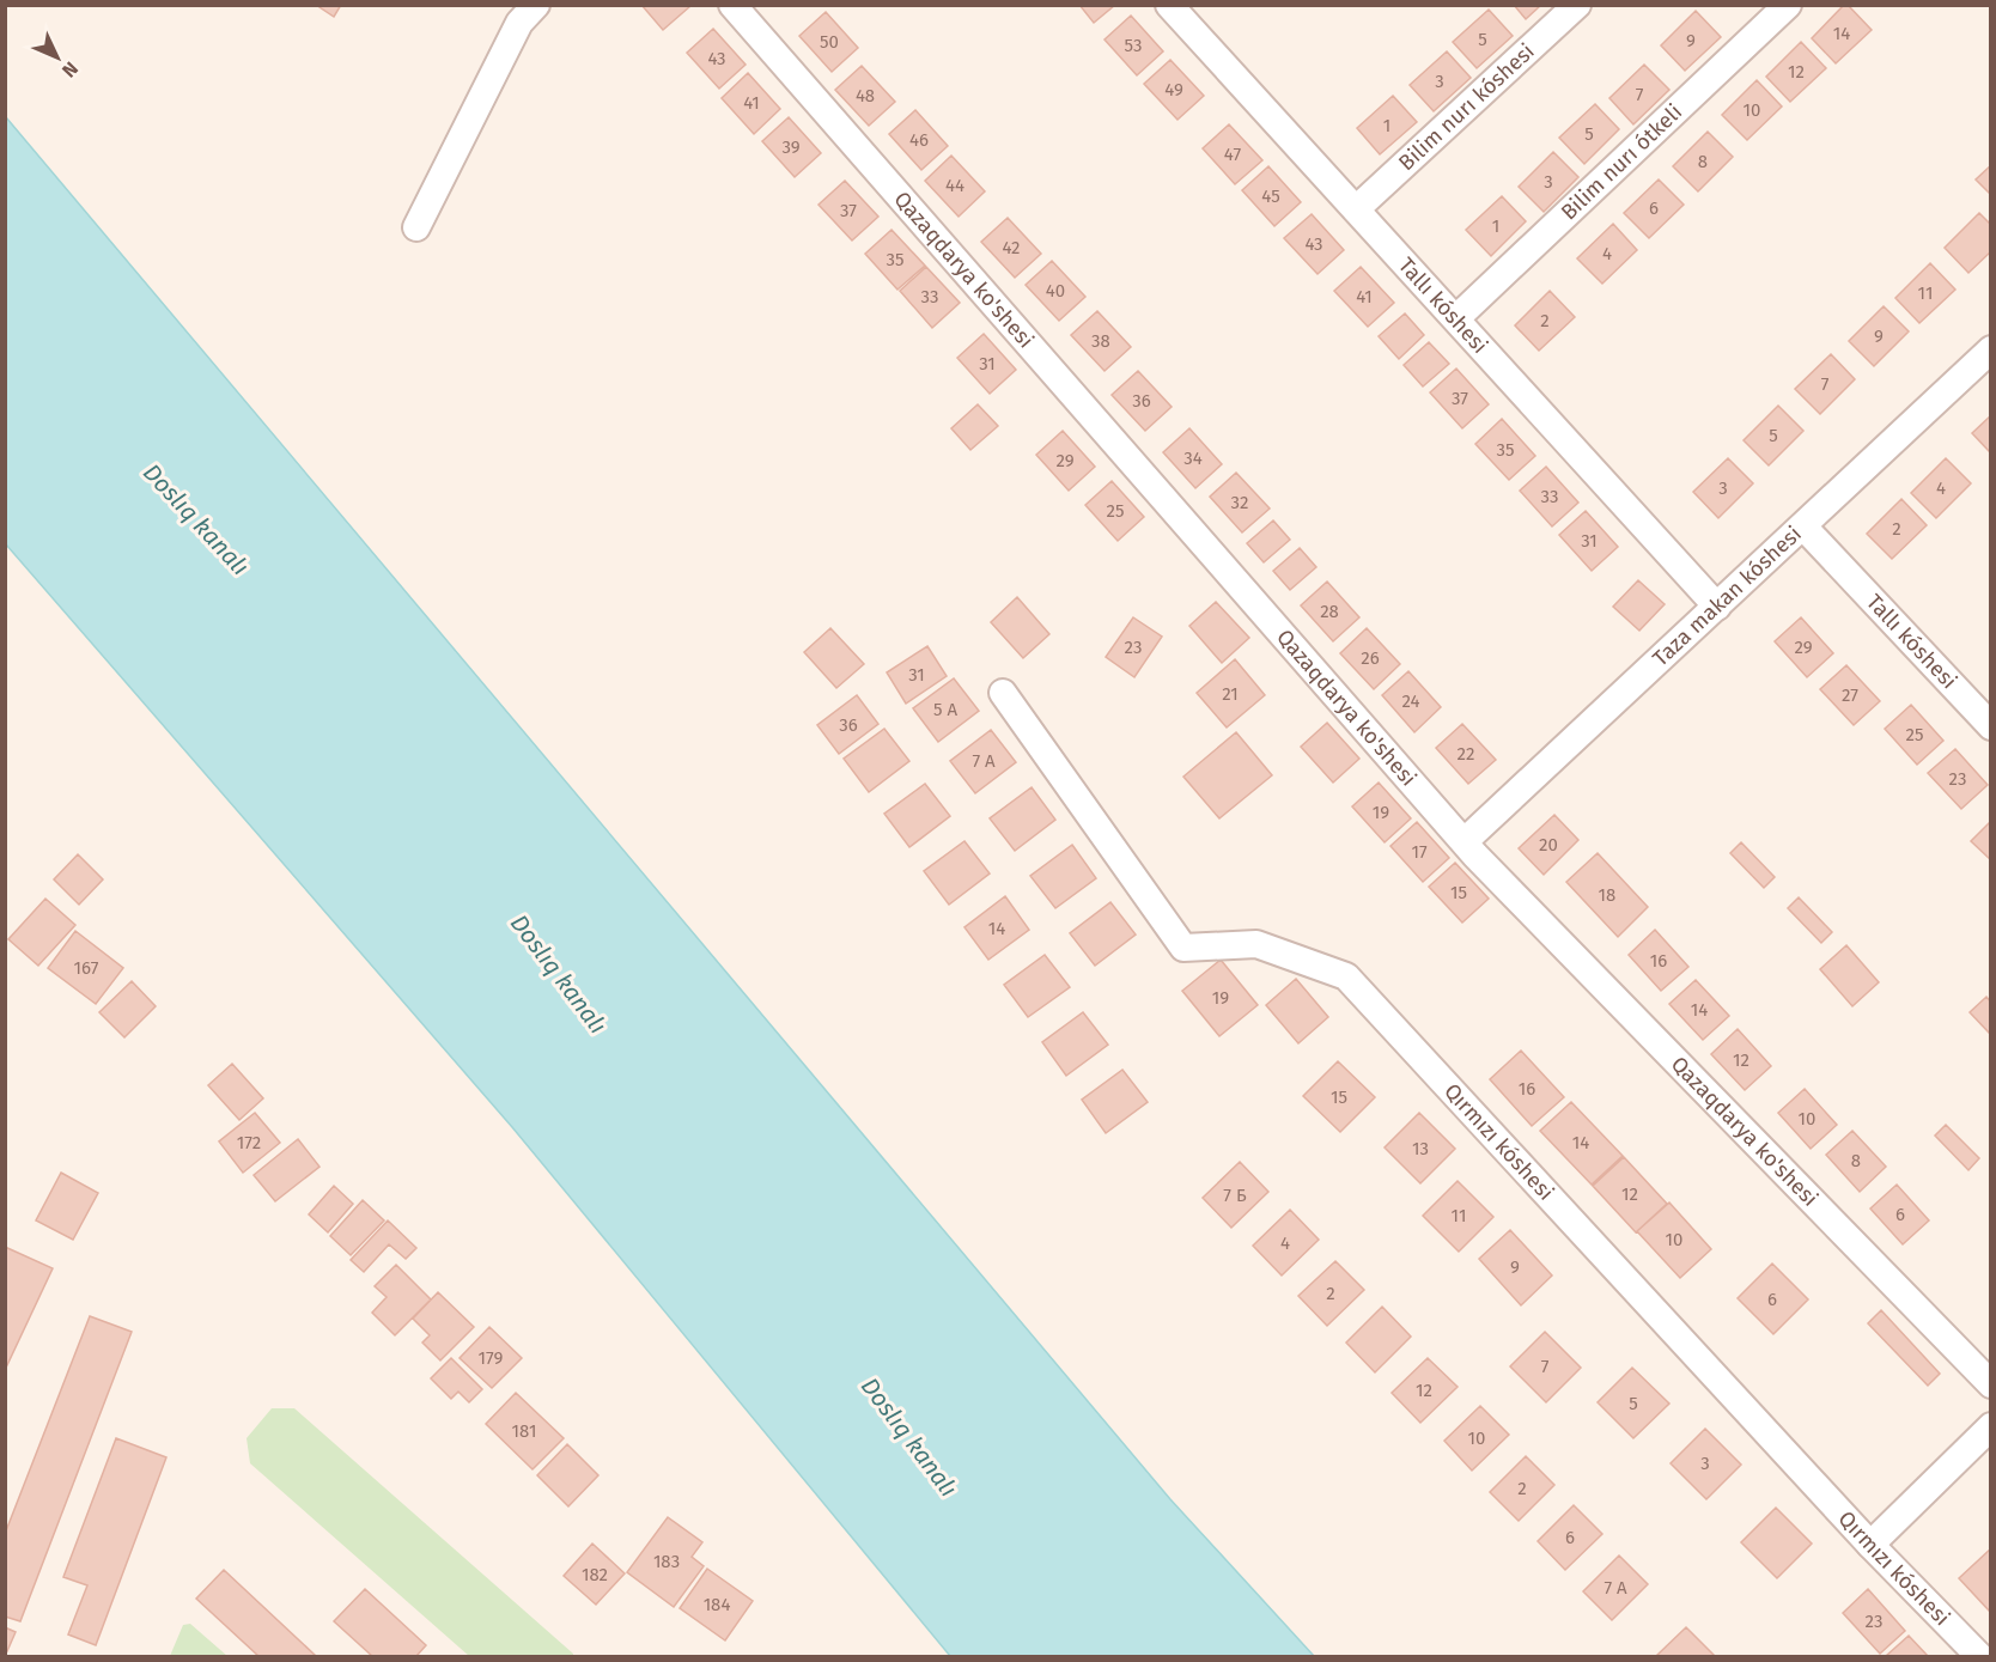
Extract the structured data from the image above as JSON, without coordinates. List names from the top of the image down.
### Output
{
  "streets": {
    "street": [
      "Bilim nurı kóshesi",
      "Bilim nurı ótkeli",
      "Qazaqdarya ko'shesi",
      "Tallı kóshesi",
      "Taza makan kóshesi",
      "Qırmızı kóshesi"
    ]
  },
  "crossings": [
    ["Bilim nurı kóshesi", "Tallı kóshesi"],
    ["Bilim nurı ótkeli", "Tallı kóshesi"],
    ["Qazaqdarya ko'shesi", "Taza makan kóshesi"],
    ["Tallı kóshesi", "Taza makan kóshesi"]
  ],
  "water": ["Doslıq kanalı"],
  "house_numbers": [
    "14",
    "5",
    "9",
    "50",
    "53",
    "43",
    "12",
    "3",
    "49",
    "7",
    "48",
    "41",
    "10",
    "1",
    "5",
    "46",
    "39",
    "47",
    "8",
    "3",
    "44",
    "45",
    "6",
    "37",
    "1",
    "43",
    "42",
    "4",
    "35",
    "40",
    "11",
    "33",
    "41",
    "2",
    "9",
    "38",
    "31",
    "7",
    "37",
    "36",
    "5",
    "35",
    "34",
    "29",
    "3",
    "4",
    "33",
    "32",
    "25",
    "2",
    "31",
    "28",
    "23",
    "29",
    "26",
    "31",
    "21",
    "27",
    "24",
    "5 А",
    "36",
    "25",
    "22",
    "7 А",
    "23",
    "19",
    "20",
    "17",
    "15",
    "18",
    "14",
    "16",
    "167",
    "19",
    "14",
    "12",
    "16",
    "15",
    "10",
    "172",
    "14",
    "13",
    "8",
    "12",
    "7 Б",
    "6",
    "11",
    "10",
    "4",
    "9",
    "2",
    "6",
    "179",
    "7",
    "12",
    "5",
    "181",
    "10",
    "3",
    "2",
    "6",
    "183",
    "182",
    "7 А",
    "184",
    "23"
  ],
  "north": "bottom right"
}
